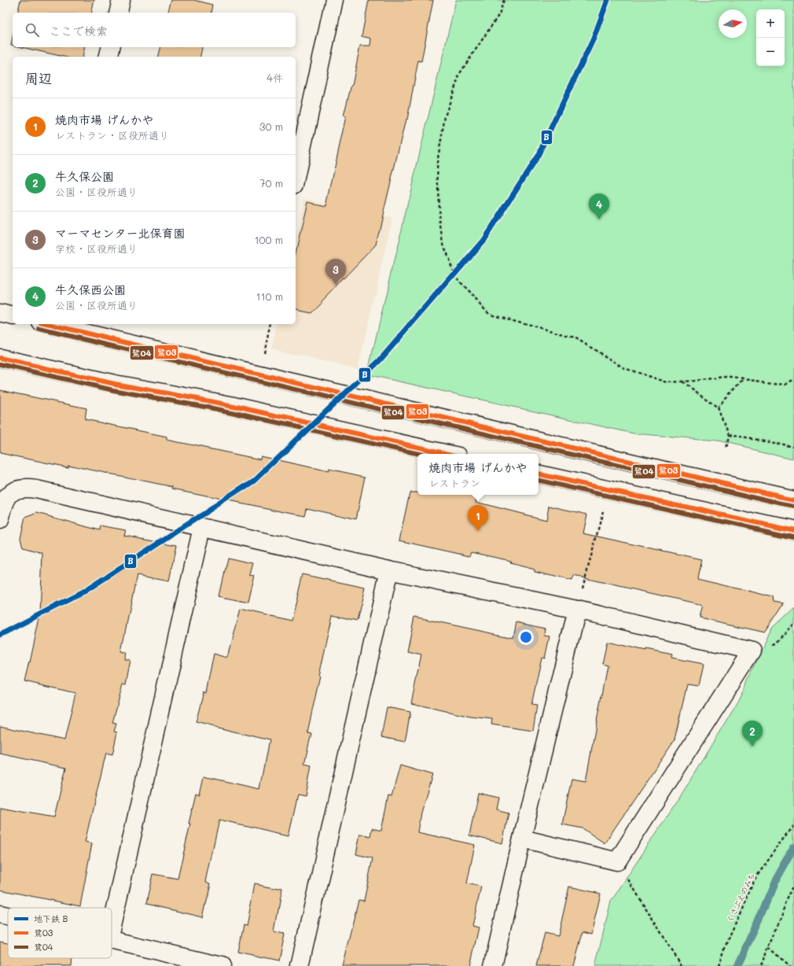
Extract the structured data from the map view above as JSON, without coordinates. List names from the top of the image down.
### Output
{
  "streets": {
    "path": ["くさぶえのみち"]
  },
  "lines": ["metro line B", "transit line 鷺03", "transit line 鷺04"],
  "legend": ["地下鉄 B", "鷺03", "鷺04"],
  "north": "right",
  "page": {
    "map_buttons": ["+", "−"],
    "search": "ここで検索",
    "heading": ["周辺", "4件"],
    "list": [
      {
        "mark": "1",
        "name": "焼肉市場 げんかや",
        "note": "レストラン · 区役所通り",
        "value": "30 m"
      },
      {
        "mark": "2",
        "name": "牛久保公園",
        "note": "公園 · 区役所通り",
        "value": "70 m"
      },
      {
        "mark": "3",
        "name": "マーマセンター北保育園",
        "note": "学校 · 区役所通り",
        "value": "100 m"
      },
      {
        "mark": "4",
        "name": "牛久保西公園",
        "note": "公園 · 区役所通り",
        "value": "110 m"
      }
    ],
    "pins": [
      "4",
      "3",
      "1",
      "2"
    ],
    "popup": ["焼肉市場 げんかや", "レストラン"]
  }
}
